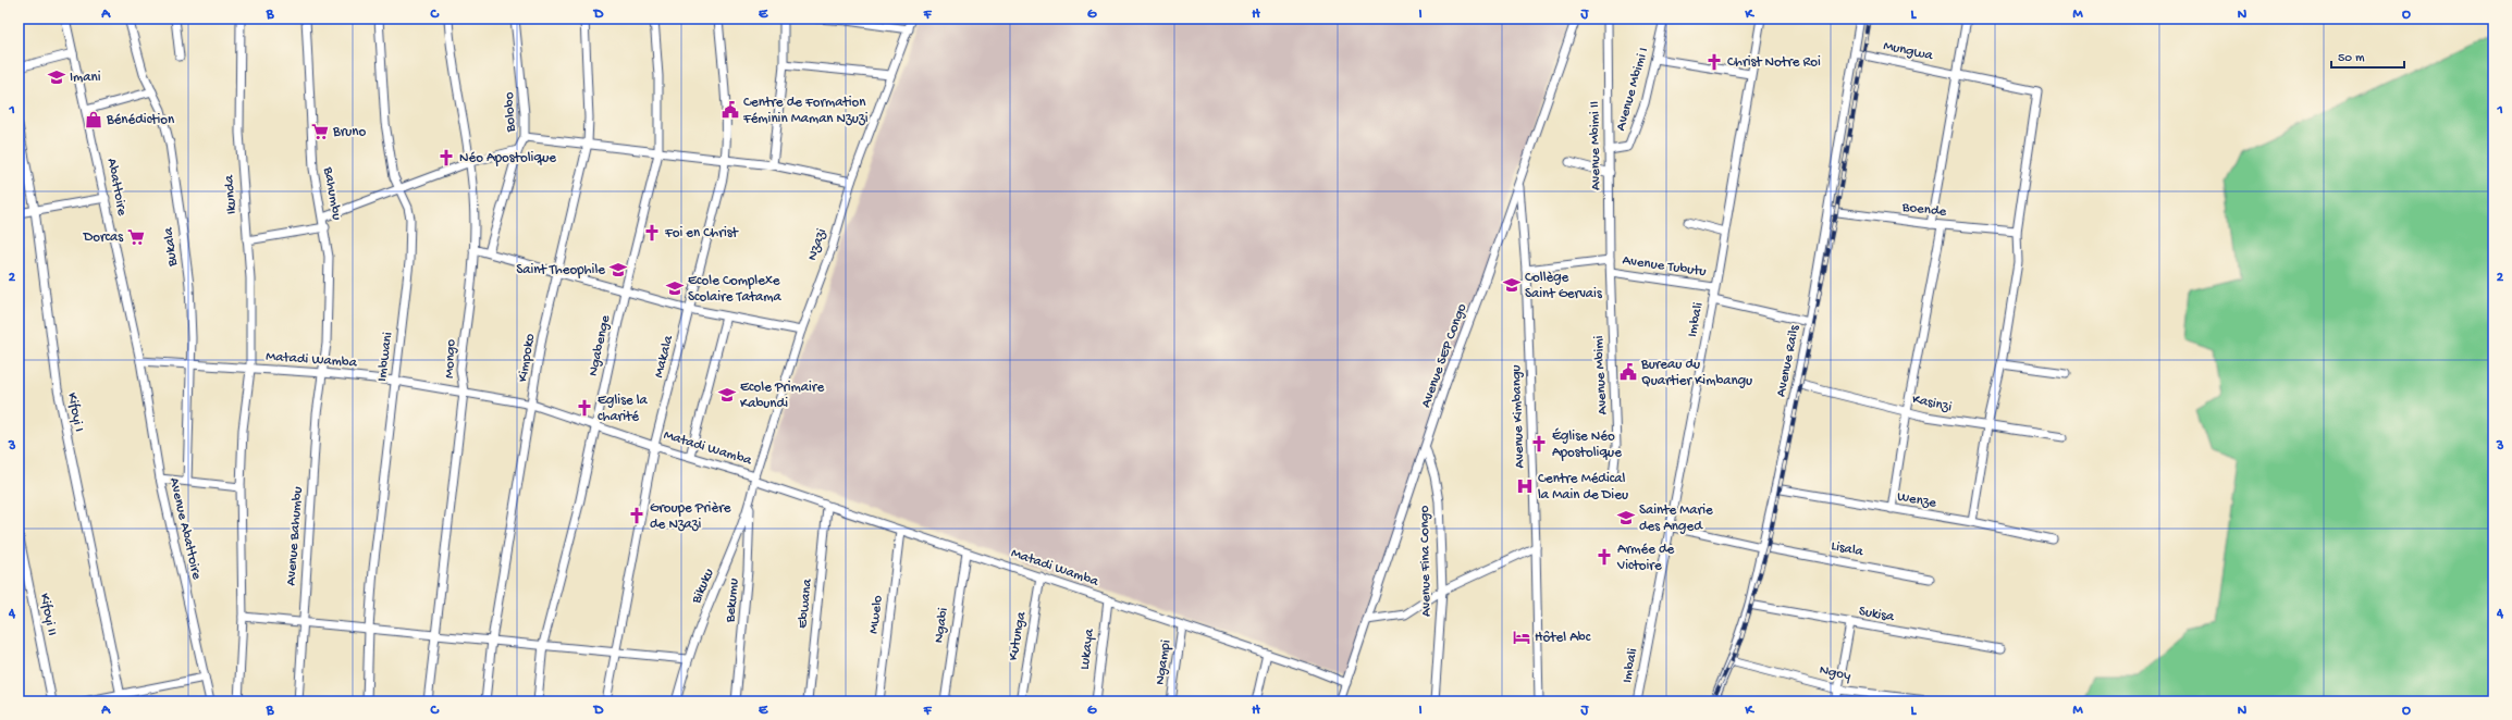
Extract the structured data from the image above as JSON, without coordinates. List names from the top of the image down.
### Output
{
  "streets": {
    "street": [
      "Mungwa",
      "Avenue Mbimi I",
      "Bolobo",
      "Avenue Mbimi II",
      "Abattoire",
      "Bahumbu",
      "Ikunda",
      "Boende",
      "Nzazi",
      "Bukala",
      "Avenue Tubutu",
      "Imbali",
      "Ngabenge",
      "Avenue SEP Congo",
      "Imbwani",
      "Makala",
      "Kimpoko",
      "Mongo",
      "Matadi Wamba",
      "Avenue Rails",
      "Avenue Mbimi",
      "Kasinzi",
      "Kifoyi I",
      "Avenue Kimbangu",
      "Wenze",
      "Avenue Abattoire",
      "Avenue Bahumbu",
      "Lisala",
      "Avenue Fina Congo",
      "Bikuku",
      "Bekumu",
      "Ebwana",
      "Kifoyi II",
      "Mwelo",
      "Sukisa",
      "Ngabi",
      "Kutunga",
      "Lukaya",
      "Ngampi",
      "Ngoy"
    ]
  },
  "crossings": [
    ["Mungwa", "Boende"],
    ["Mungwa", "Avenue Rails"],
    ["Avenue Mbimi I", "Avenue Mbimi II"],
    ["Avenue Mbimi II", "Avenue Tubutu"],
    ["Avenue Mbimi II", "Avenue Mbimi"],
    ["Abattoire", "Matadi Wamba"],
    ["Abattoire", "Avenue Abattoire"],
    ["Bahumbu", "Matadi Wamba"],
    ["Bahumbu", "Avenue Bahumbu"],
    ["Ikunda", "Matadi Wamba"],
    ["Boende", "Avenue Rails"],
    ["Nzazi", "Matadi Wamba"],
    ["Nzazi", "Bikuku"],
    ["Bukala", "Matadi Wamba"],
    ["Avenue Tubutu", "Imbali"],
    ["Avenue Tubutu", "Avenue Mbimi"],
    ["Avenue Tubutu", "Avenue Kimbangu"],
    ["Imbali", "Lisala"],
    ["Ngabenge", "Matadi Wamba"],
    ["Avenue SEP Congo", "Matadi Wamba"],
    ["Avenue SEP Congo", "Avenue Kimbangu"],
    ["Avenue SEP Congo", "Avenue Fina Congo"],
    ["Imbwani", "Matadi Wamba"],
    ["Makala", "Matadi Wamba"],
    ["Kimpoko", "Matadi Wamba"],
    ["Mongo", "Matadi Wamba"],
    ["Matadi Wamba", "Avenue Abattoire"],
    ["Matadi Wamba", "Avenue Bahumbu"],
    ["Matadi Wamba", "Bikuku"],
    ["Matadi Wamba", "Ebwana"],
    ["Matadi Wamba", "Mwelo"],
    ["Matadi Wamba", "Ngabi"],
    ["Matadi Wamba", "Kutunga"],
    ["Matadi Wamba", "Lukaya"],
    ["Matadi Wamba", "Ngampi"],
    ["Avenue Rails", "Kasinzi"],
    ["Avenue Rails", "Wenze"],
    ["Avenue Rails", "Lisala"],
    ["Avenue Rails", "Sukisa"],
    ["Avenue Rails", "Ngoy"],
    ["Bikuku", "Bekumu"]
  ],
  "places": {
    "church": [
      "Christ Notre Roi",
      "Néo Apostolique",
      "Foi en Christ",
      "Eglise la charité",
      "Église Néo Apostolique",
      "Groupe Prière de Nzazi",
      "Armée de Victoire"
    ],
    "school or university": [
      "Imani",
      "Saint Theophile",
      "Collège Saint Gervais",
      "Ecole Complexe Scolaire Tatama",
      "Ecole Primaire Kabundi",
      "Sainte Marie des Anged"
    ],
    "public building": ["Centre de Formation Féminin Maman Nzuzi", "Bureau du Quartier Kimbangu"],
    "shop": ["Bénédiction"],
    "supermarket": ["Bruno", "Dorcas"],
    "hospital": ["Centre Médical la Main de Dieu"],
    "hotel": ["Hôtel Abc"]
  },
  "scale_bar": "50 m",
  "grid": {
    "columns": [
      "A",
      "B",
      "C",
      "D",
      "E",
      "F",
      "G",
      "H",
      "I",
      "J",
      "K",
      "L",
      "M",
      "N",
      "O"
    ],
    "rows": [
      "1",
      "2",
      "3",
      "4"
    ]
  }
}
